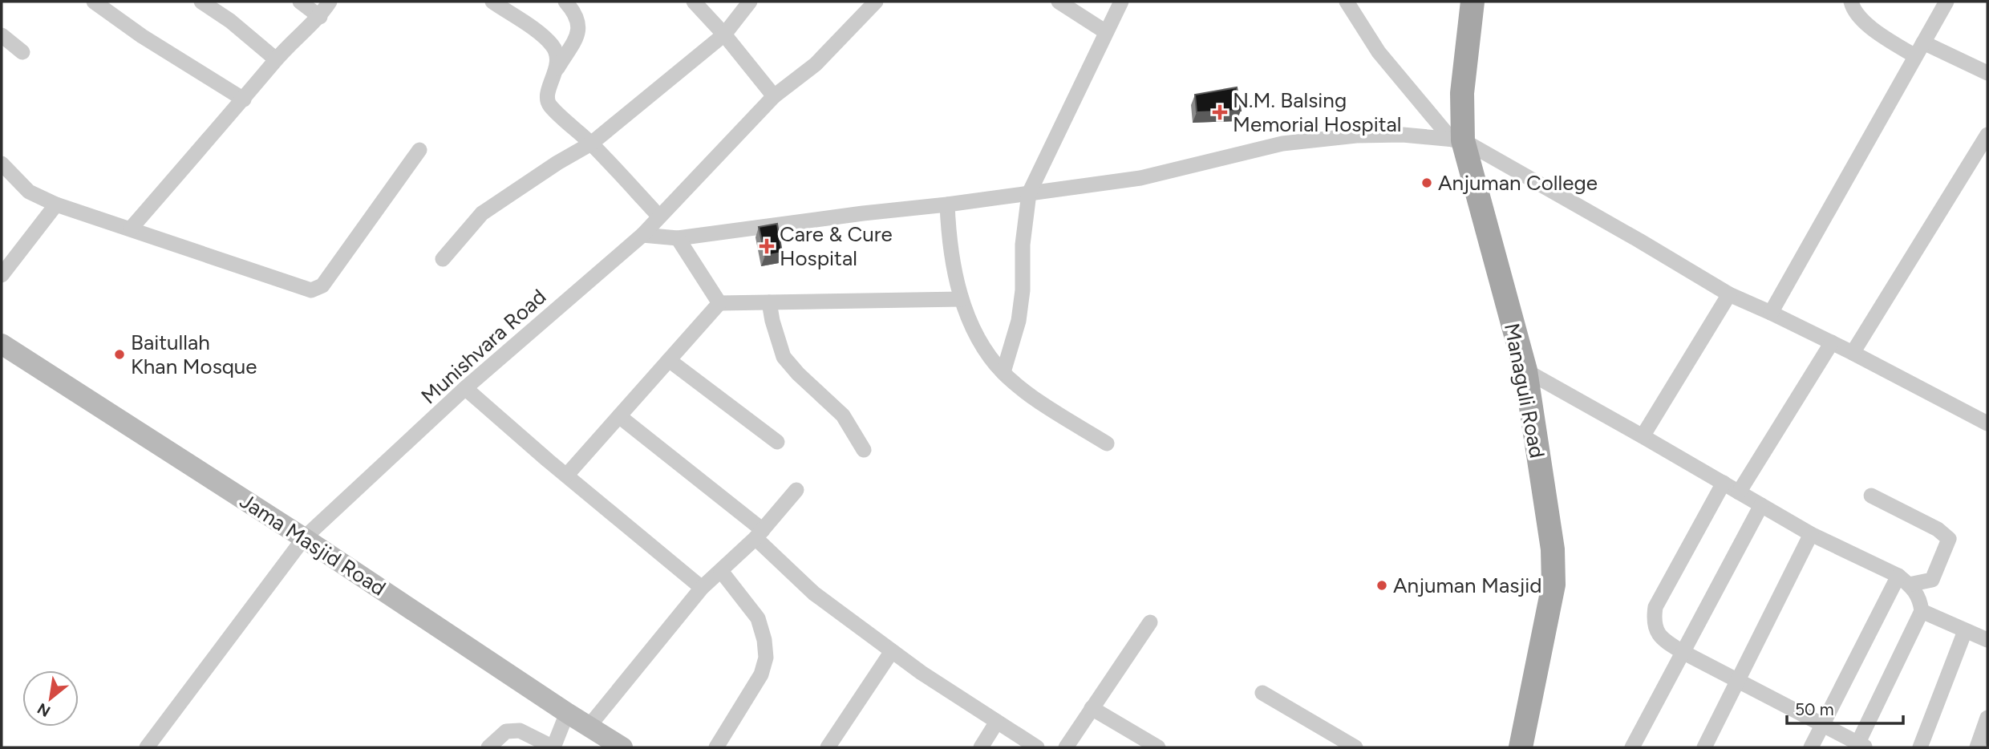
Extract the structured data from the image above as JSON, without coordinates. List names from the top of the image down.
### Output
{
  "streets": {
    "main road": ["Managuli Road"],
    "street": ["Munishvara Road", "Jama Masjid Road"]
  },
  "crossings": [
    ["Munishvara Road", "Jama Masjid Road"]
  ],
  "places": {
    "health": ["N.M. Balsing Memorial Hospital", "Care & Cure Hospital"],
    "other": ["Anjuman College", "Baitullah Khan Mosque", "Anjuman Masjid"]
  },
  "scale_bar": "50 m",
  "north": "bottom left"
}
